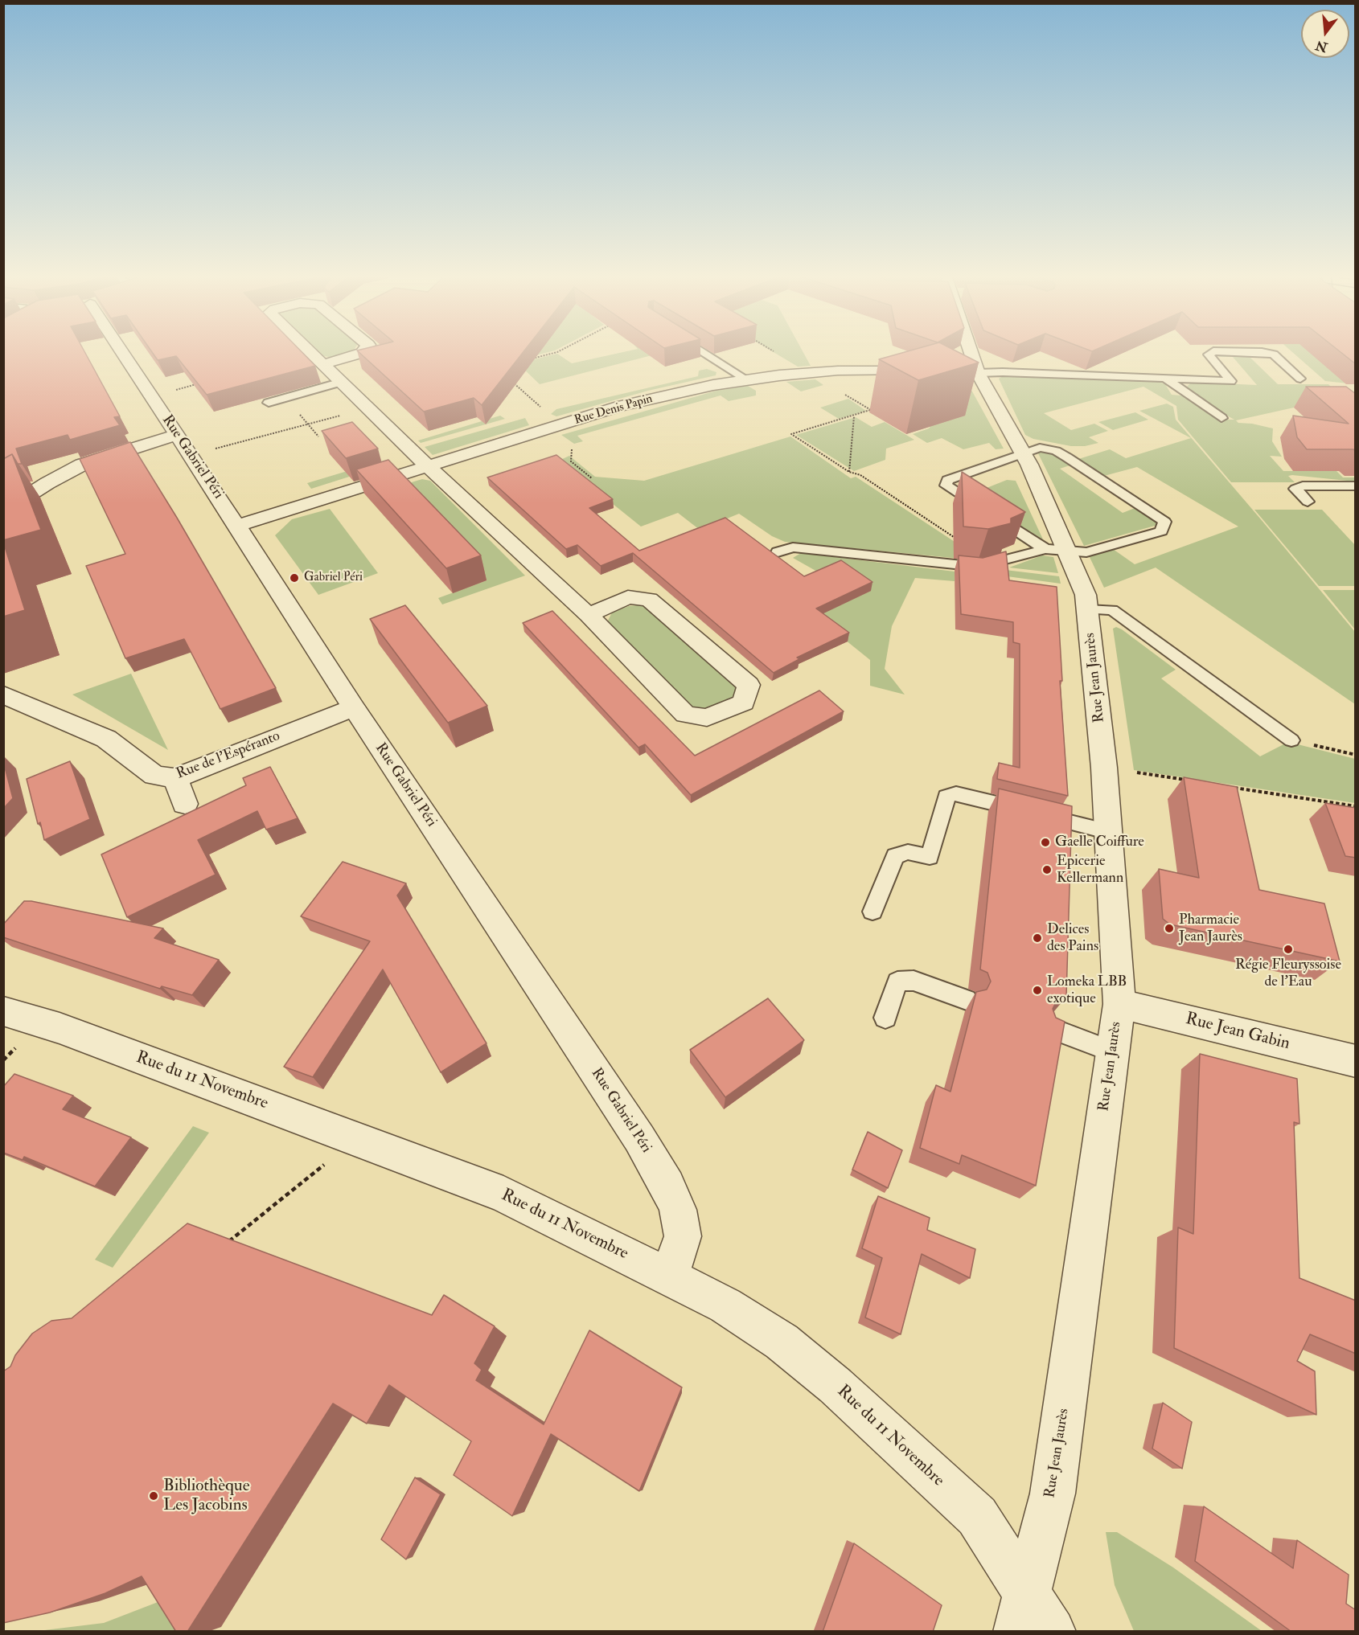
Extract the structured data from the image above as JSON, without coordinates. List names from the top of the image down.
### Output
{
  "streets": {
    "street": [
      "Rue Denis Papin",
      "Rue Gabriel Péri",
      "Rue Jean Jaurès",
      "Rue de l'Espéranto",
      "Rue Jean Gabin",
      "Rue du 11 Novembre"
    ]
  },
  "crossings": [
    ["Rue Denis Papin", "Rue Gabriel Péri"],
    ["Rue Gabriel Péri", "Rue de l'Espéranto"],
    ["Rue Gabriel Péri", "Rue du 11 Novembre"],
    ["Rue Jean Jaurès", "Rue Jean Gabin"],
    ["Rue Jean Jaurès", "Rue du 11 Novembre"]
  ],
  "places": [
    "Gabriel Péri",
    "Gaelle Coiffure",
    "Epicerie Kellermann",
    "Pharmacie Jean Jaurès",
    "Delices des Pains",
    "Régie Fleuryssoise de l'Eau",
    "Lomeka LBB exotique",
    "Bibliothèque Les Jacobins"
  ],
  "north": "bottom"
}
